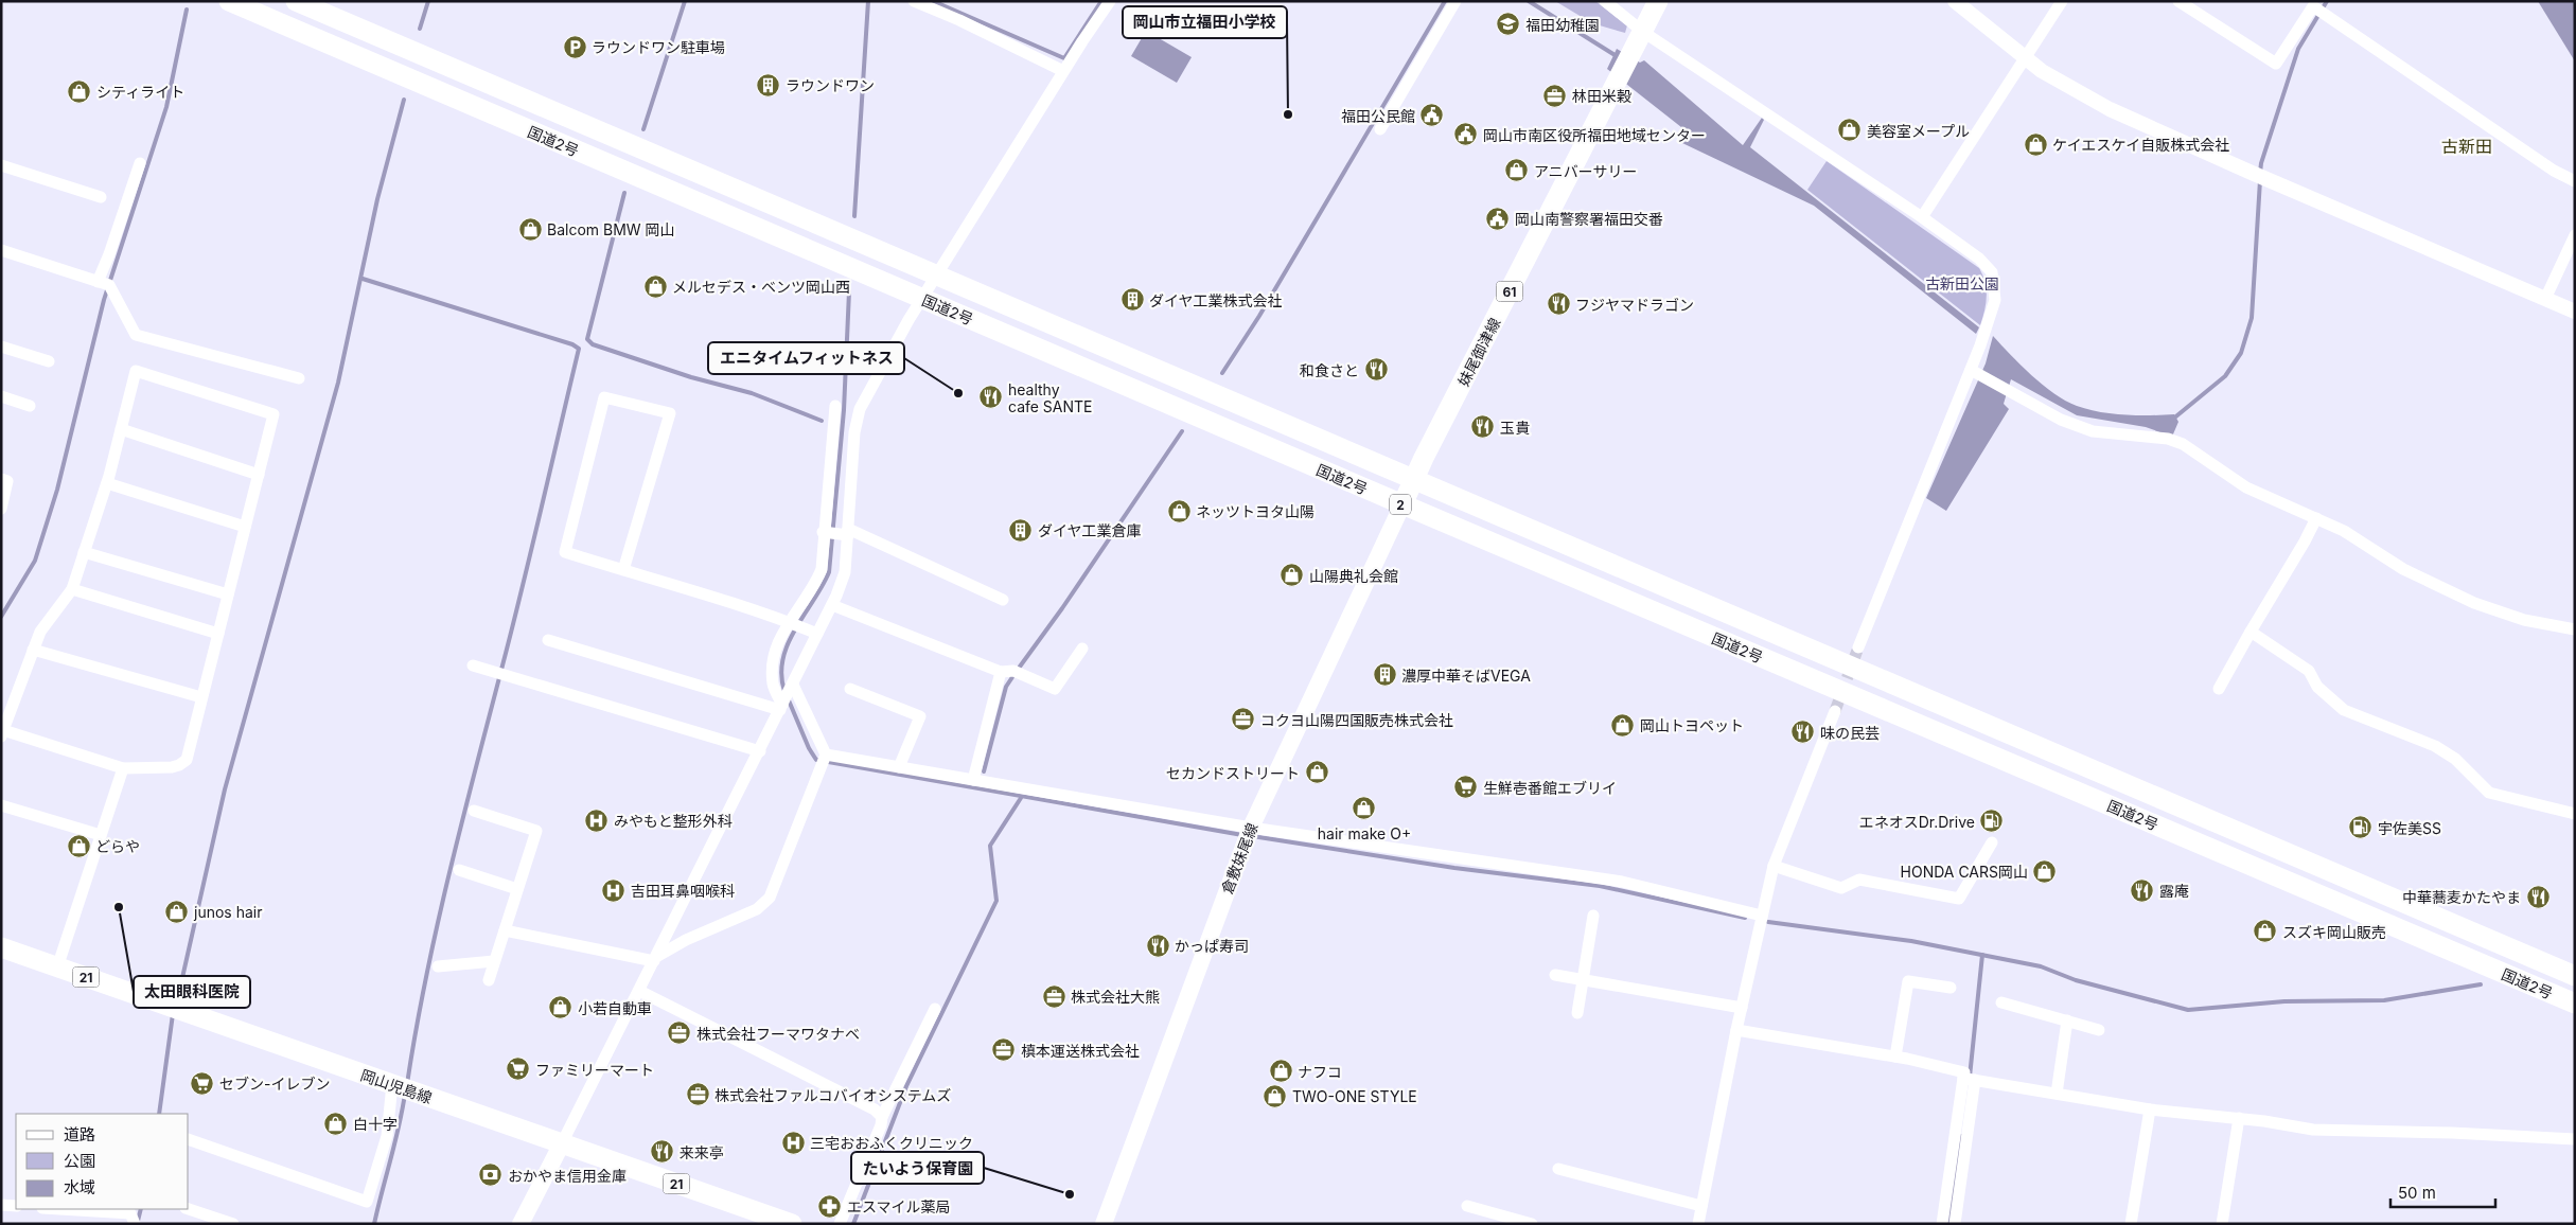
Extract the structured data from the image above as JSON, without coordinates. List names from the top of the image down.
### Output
{
  "streets": {
    "main road": [
      "国道2号",
      "61",
      "妹尾御津線",
      "2",
      "倉敷妹尾線",
      "21",
      "岡山児島線"
    ]
  },
  "crossings": [
    ["国道2号", "妹尾御津線"],
    ["国道2号", "倉敷妹尾線"],
    ["妹尾御津線", "倉敷妹尾線"]
  ],
  "districts": ["古新田"],
  "parks": ["古新田公園"],
  "places": {
    "school or university": ["福田幼稚園"],
    "parking": ["ラウンドワン駐車場"],
    "building": [
      "ラウンドワン",
      "ダイヤ工業株式会社",
      "ダイヤ工業倉庫",
      "濃厚中華そばVEGA"
    ],
    "shop": [
      "シティライト",
      "美容室メープル",
      "ケイエスケイ自販株式会社",
      "アニバーサリー",
      "Balcom BMW 岡山",
      "メルセデス・ベンツ岡山西",
      "ネッツトヨタ山陽",
      "山陽典礼会館",
      "岡山トヨペット",
      "セカンドストリート",
      "hair make O+",
      "どらや",
      "HONDA CARS岡山",
      "junos hair",
      "スズキ岡山販売",
      "小若自動車",
      "ナフコ",
      "TWO-ONE STYLE",
      "白十字"
    ],
    "office": [
      "林田米穀",
      "コクヨ山陽四国販売株式会社",
      "株式会社大熊",
      "株式会社フーマワタナベ",
      "槙本運送株式会社",
      "株式会社ファルコバイオシステムズ"
    ],
    "other": [
      "岡山市立福田小学校",
      "エニタイムフィットネス",
      "太田眼科医院",
      "たいよう保育園"
    ],
    "public building": ["福田公民館", "岡山市南区役所福田地域センター", "岡山南警察署福田交番"],
    "restaurant": [
      "フジヤマドラゴン",
      "和食さと",
      "healthy cafe SANTE",
      "玉貴",
      "味の民芸",
      "露庵",
      "中華蕎麦かたやま",
      "かっぱ寿司",
      "来来亭"
    ],
    "supermarket": ["生鮮壱番館エブリイ", "ファミリーマート", "セブン-イレブン"],
    "hospital": ["みやもと整形外科", "吉田耳鼻咽喉科", "三宅おおふくクリニック"],
    "fuel station": ["エネオスDr.Drive", "宇佐美SS"],
    "bank": ["おかやま信用金庫"],
    "pharmacy": ["エスマイル薬局"]
  },
  "legend": ["道路", "公園", "水域"],
  "scale_bar": "50 m"
}
